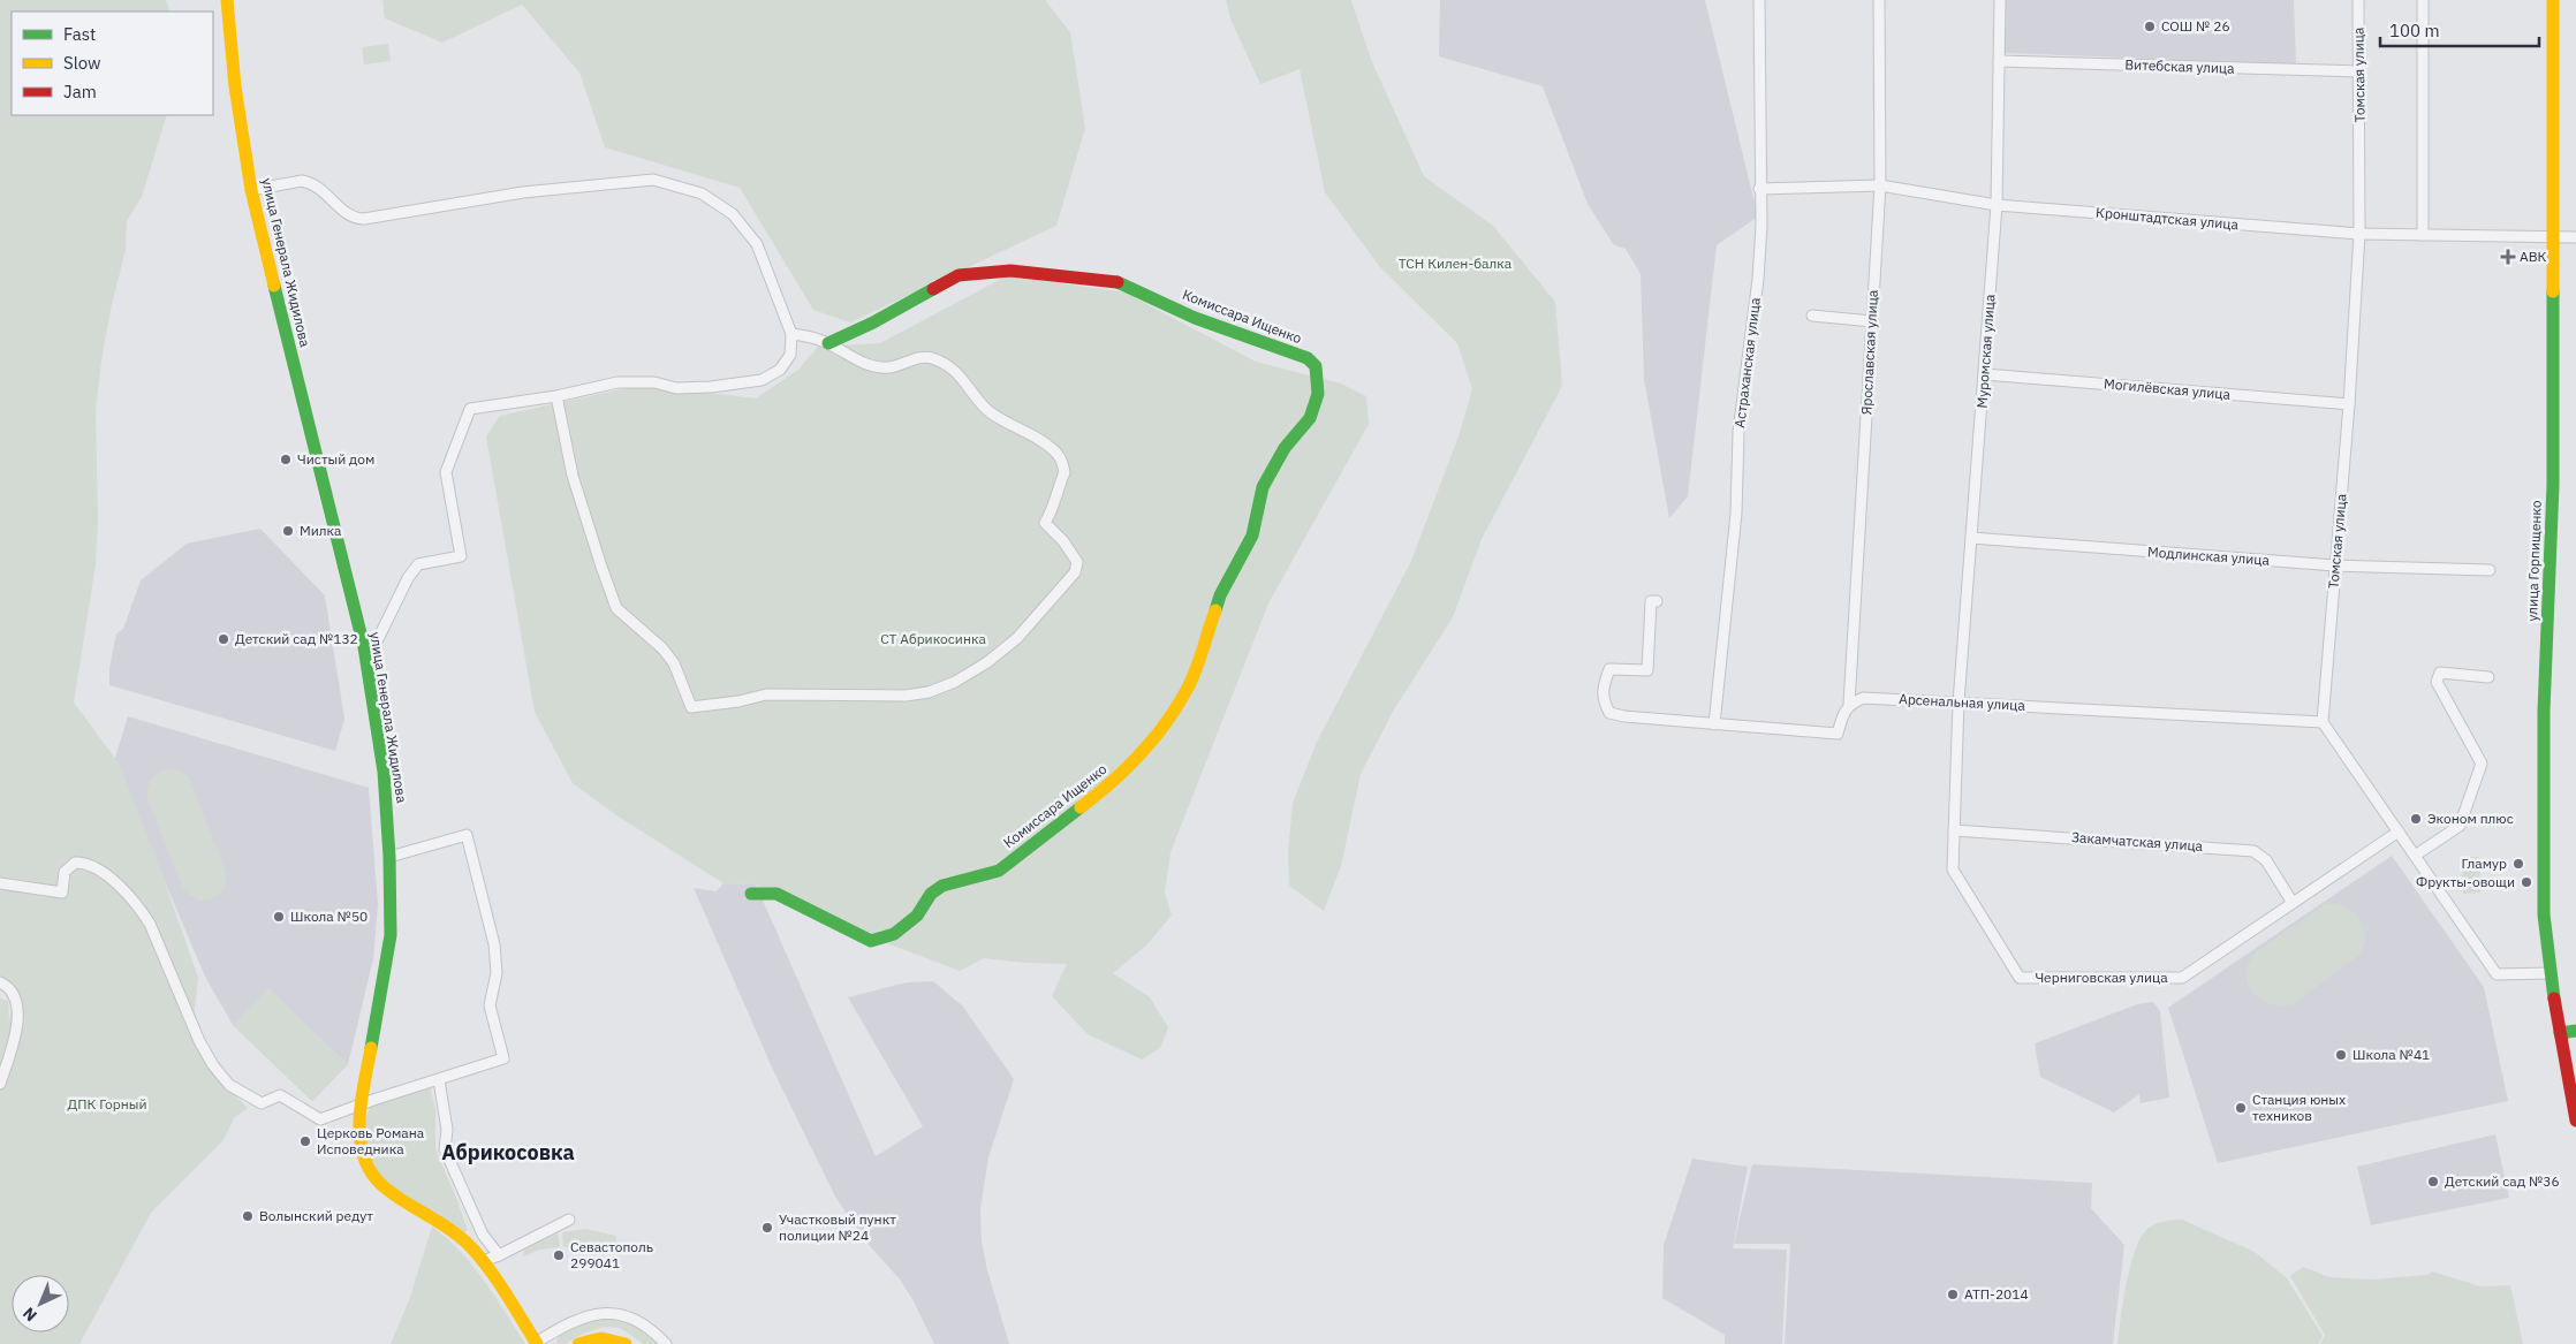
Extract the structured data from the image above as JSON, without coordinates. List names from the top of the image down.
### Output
{
  "streets": {
    "main road": ["улица Генерала Жидилова", "Комиссара Ищенко", "улица Горпищенко"],
    "street": [
      "Витебская улица",
      "Томская улица",
      "Кронштадтская улица",
      "Муромская улица",
      "Ярославская улица",
      "Астраханская улица",
      "Могилёвская улица",
      "Модлинская улица",
      "Арсенальная улица",
      "Закамчатская улица",
      "Черниговская улица"
    ]
  },
  "crossings": [
    ["Витебская улица", "Томская улица"],
    ["Витебская улица", "Муромская улица"],
    ["Томская улица", "Кронштадтская улица"],
    ["Томская улица", "Могилёвская улица"],
    ["Томская улица", "Модлинская улица"],
    ["Томская улица", "Арсенальная улица"],
    ["Кронштадтская улица", "Муромская улица"],
    ["Кронштадтская улица", "Ярославская улица"],
    ["Кронштадтская улица", "Астраханская улица"],
    ["Кронштадтская улица", "улица Горпищенко"],
    ["Муромская улица", "Могилёвская улица"],
    ["Муромская улица", "Модлинская улица"],
    ["Муромская улица", "Арсенальная улица"],
    ["Муромская улица", "Черниговская улица"],
    ["Ярославская улица", "Арсенальная улица"],
    ["Арсенальная улица", "Черниговская улица"],
    ["Закамчатская улица", "Черниговская улица"]
  ],
  "districts": ["Абрикосовка"],
  "parks": ["ТСН Килен-балка", "СТ Абрикосинка", "ДПК Горный"],
  "places": {
    "other": [
      "СОШ № 26",
      "Чистый дом",
      "Милка",
      "Детский сад №132",
      "Эконом плюс",
      "Гламур",
      "Фрукты-овощи",
      "Школа №50",
      "Школа №41",
      "Станция юных техников",
      "Церковь Романа Исповедника",
      "Детский сад №36",
      "Волынский редут",
      "Участковый пункт полиции №24",
      "Севастополь 299041",
      "АТП-2014"
    ],
    "health": ["АВК"]
  },
  "legend": ["Fast", "Slow", "Jam"],
  "scale_bar": "100 m",
  "north": "bottom left"
}
